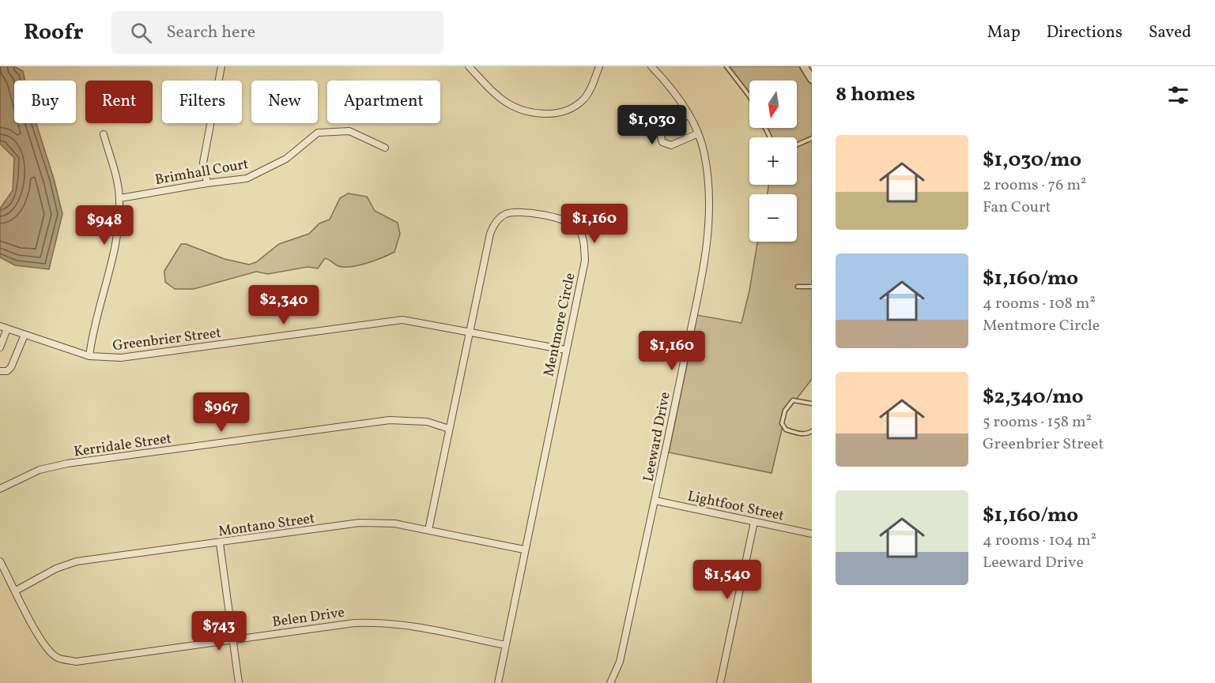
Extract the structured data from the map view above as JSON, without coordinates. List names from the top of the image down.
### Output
{
  "streets": {
    "street": [
      "Brimhall Court",
      "Mentmore Circle",
      "Greenbrier Street",
      "Leeward Drive",
      "Kerridale Street",
      "Lightfoot Street",
      "Montano Street",
      "Belen Drive"
    ]
  },
  "crossings": [
    ["Mentmore Circle", "Greenbrier Street"],
    ["Mentmore Circle", "Kerridale Street"],
    ["Mentmore Circle", "Montano Street"],
    ["Mentmore Circle", "Belen Drive"],
    ["Leeward Drive", "Lightfoot Street"],
    ["Montano Street", "Belen Drive"]
  ],
  "north": "bottom",
  "page": {
    "header": "Roofr",
    "search": "Search here",
    "nav": ["Map", "Directions", "Saved"],
    "heading": "8 homes",
    "map_buttons": ["+", "−"],
    "chip": [
      "Buy",
      "Rent",
      "Filters",
      "New",
      "Apartment"
    ],
    "price": [
      "$1,030",
      "$1,160",
      "$948",
      "$2,340",
      "$1,160",
      "$967",
      "$1,540",
      "$743"
    ],
    "list": [
      {
        "name": "$1,030/mo",
        "note": "2 rooms · 76 m² · Fan Court"
      },
      {
        "name": "$1,160/mo",
        "note": "4 rooms · 108 m² · Mentmore Circle"
      },
      {
        "name": "$2,340/mo",
        "note": "5 rooms · 158 m² · Greenbrier Street"
      },
      {
        "name": "$1,160/mo",
        "note": "4 rooms · 104 m² · Leeward Drive"
      }
    ]
  }
}
